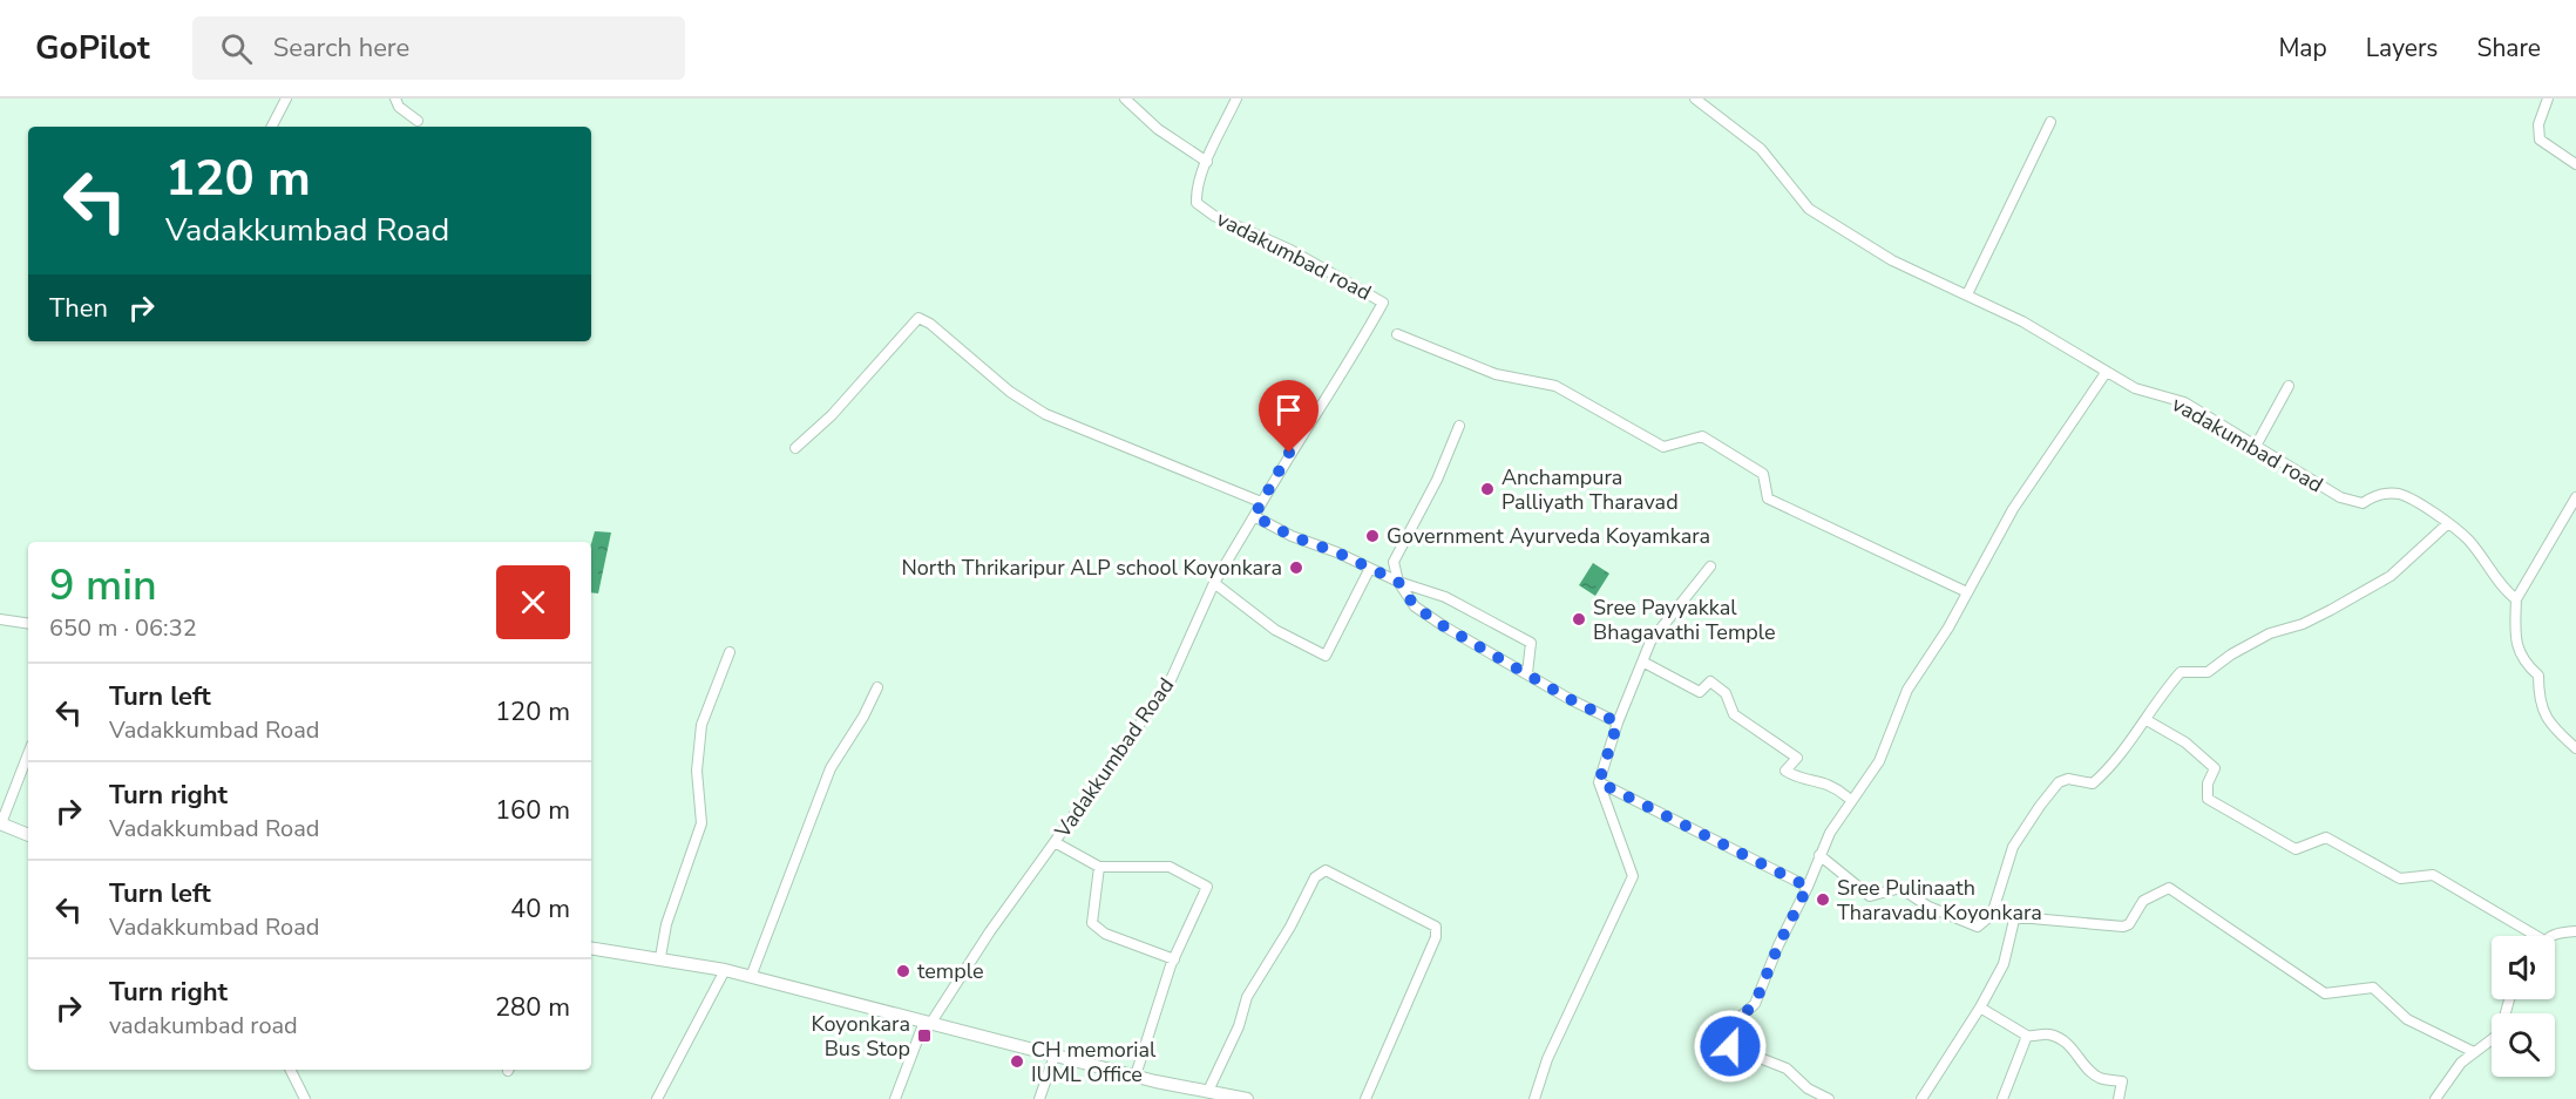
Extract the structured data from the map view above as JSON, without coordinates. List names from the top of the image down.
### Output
{
  "streets": {
    "street": ["vadakumbad road", "Vadakkumbad Road"]
  },
  "crossings": [
    ["vadakumbad road", "Vadakkumbad Road"]
  ],
  "places": {
    "other": [
      "Anchampura Palliyath Tharavad",
      "Government Ayurveda Koyamkara",
      "North Thrikaripur ALP school Koyonkara",
      "Sree Payyakkal Bhagavathi Temple",
      "Sree Pulinaath Tharavadu Koyonkara",
      "temple",
      "CH memorial IUML Office"
    ],
    "transit": ["Koyonkara Bus Stop"]
  },
  "page": {
    "header": "GoPilot",
    "search": "Search here",
    "nav": ["Map", "Layers", "Share"],
    "turn": ["120 m", "Vadakkumbad Road"],
    "then": "Then",
    "heading": ["9 min", "650 m · 06:32"],
    "list": [
      {
        "name": "Turn left",
        "note": "Vadakkumbad Road",
        "value": "120 m"
      },
      {
        "name": "Turn right",
        "note": "Vadakkumbad Road",
        "value": "160 m"
      },
      {
        "name": "Turn left",
        "note": "Vadakkumbad Road",
        "value": "40 m"
      },
      {
        "name": "Turn right",
        "note": "vadakumbad road",
        "value": "280 m"
      }
    ]
  }
}
